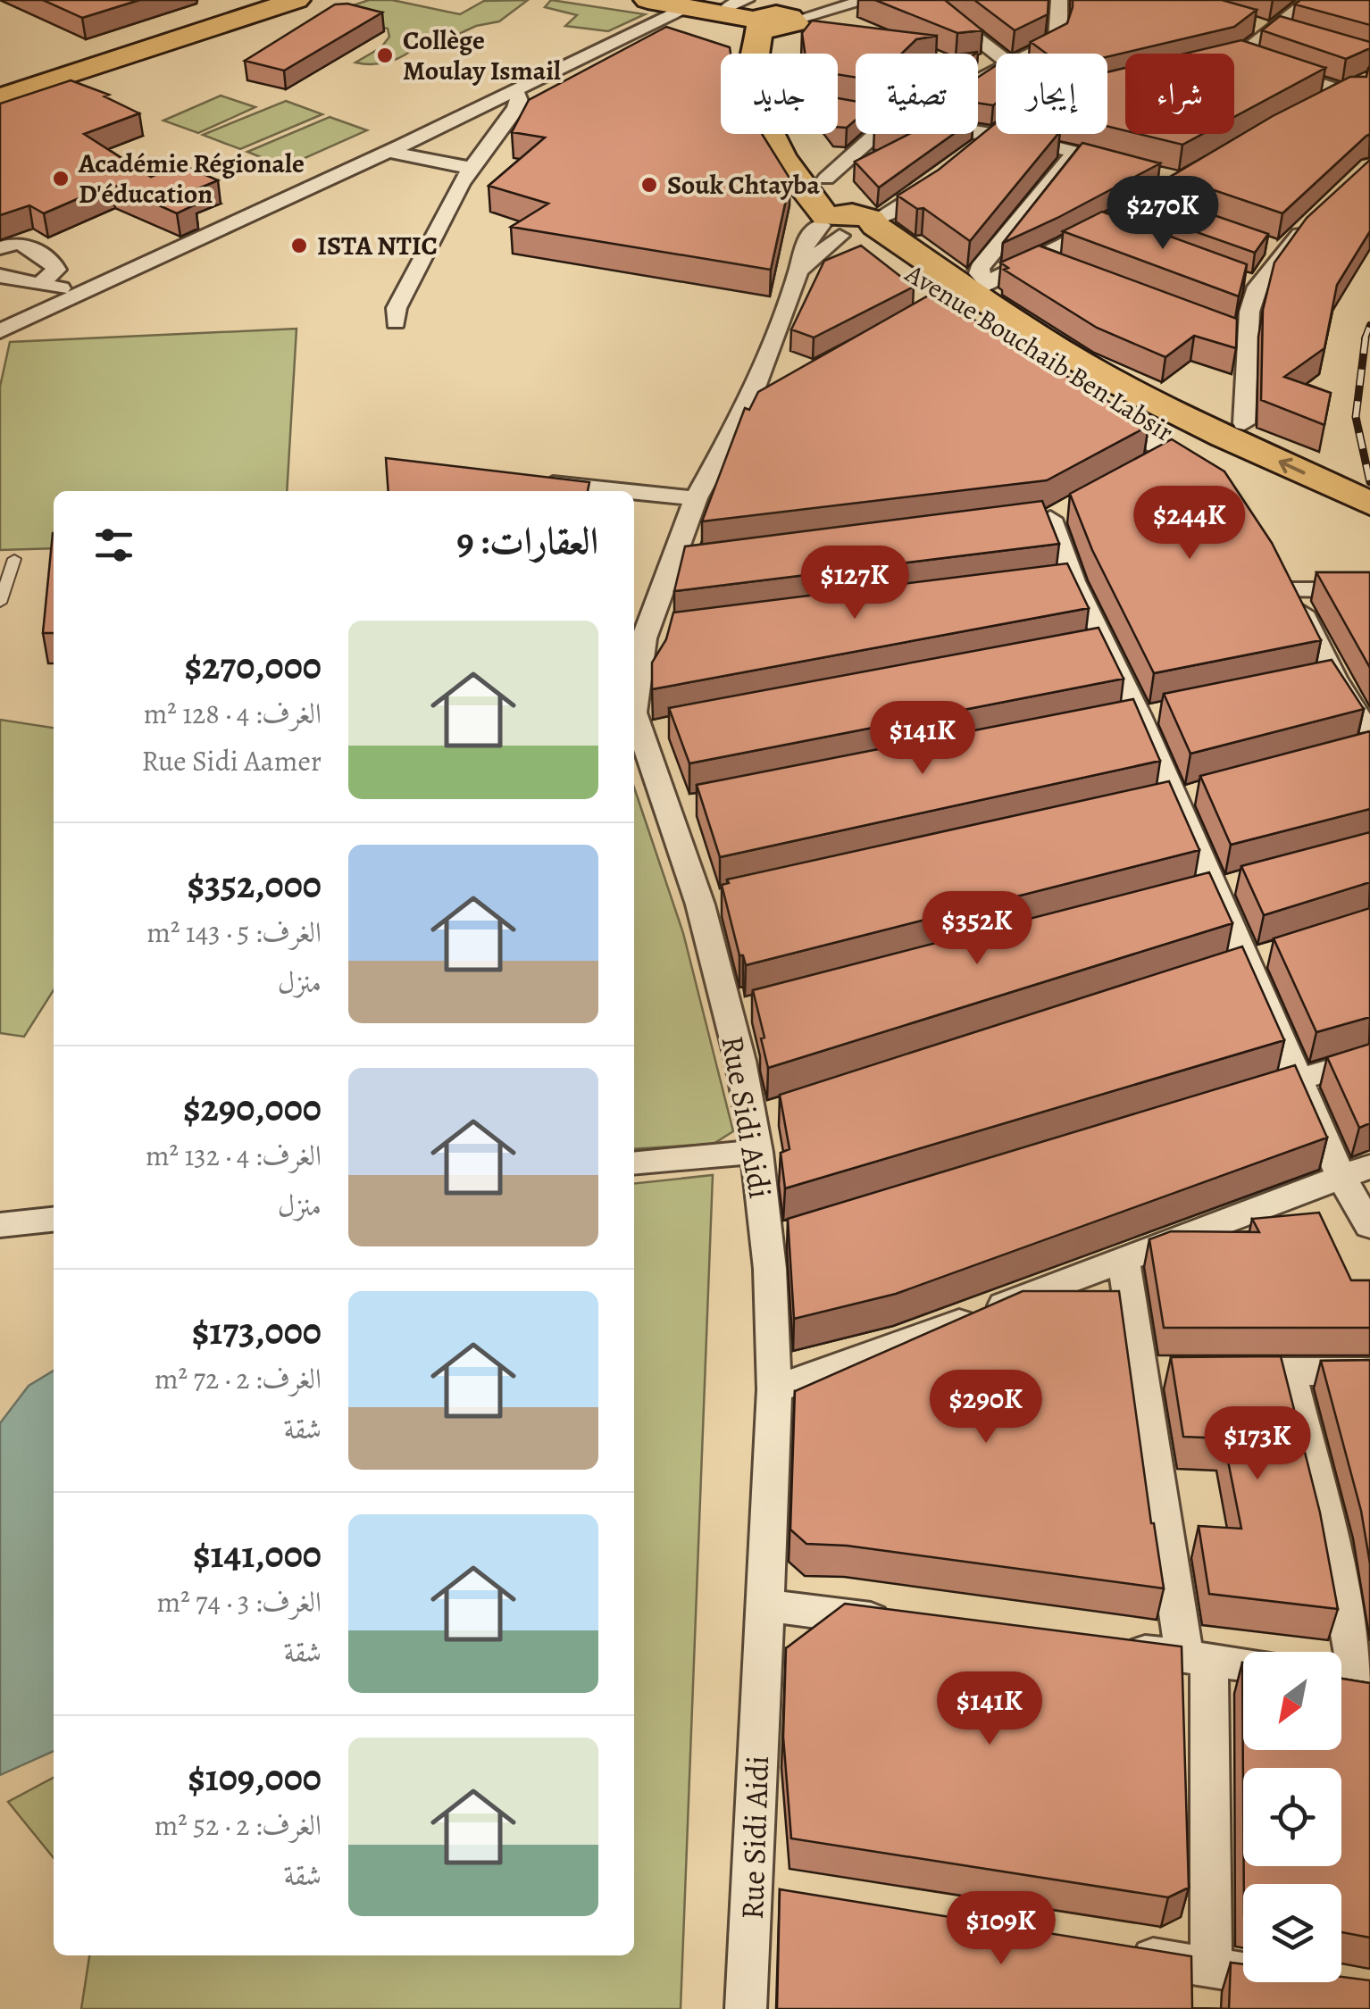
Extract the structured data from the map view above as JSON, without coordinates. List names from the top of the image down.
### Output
{
  "streets": {
    "main road": ["Avenue Bouchaib Ben Labsir"],
    "street": ["Rue Sidi Aidi"]
  },
  "crossings": [
    ["Avenue Bouchaib Ben Labsir", "Rue Sidi Aidi"]
  ],
  "places": [
    "Collège Moulay Ismail",
    "Académie Régionale D'éducation",
    "Souk Chtayba",
    "ISTA NTIC"
  ],
  "north": "bottom left",
  "page": {
    "chip": [
      "شراء",
      "إيجار",
      "تصفية",
      "جديد"
    ],
    "price": [
      "$270K",
      "$244K",
      "$127K",
      "$141K",
      "$352K",
      "$290K",
      "$173K",
      "$141K",
      "$109K"
    ],
    "heading": "العقارات: 9",
    "list": [
      {
        "name": "$270,000",
        "note": "الغرف: 4 · 128 m² · Rue Sidi Aamer"
      },
      {
        "name": "$352,000",
        "note": "الغرف: 5 · 143 m² · منزل"
      },
      {
        "name": "$290,000",
        "note": "الغرف: 4 · 132 m² · منزل"
      },
      {
        "name": "$173,000",
        "note": "الغرف: 2 · 72 m² · شقة"
      },
      {
        "name": "$141,000",
        "note": "الغرف: 3 · 74 m² · شقة"
      },
      {
        "name": "$109,000",
        "note": "الغرف: 2 · 52 m² · شقة"
      }
    ]
  }
}
